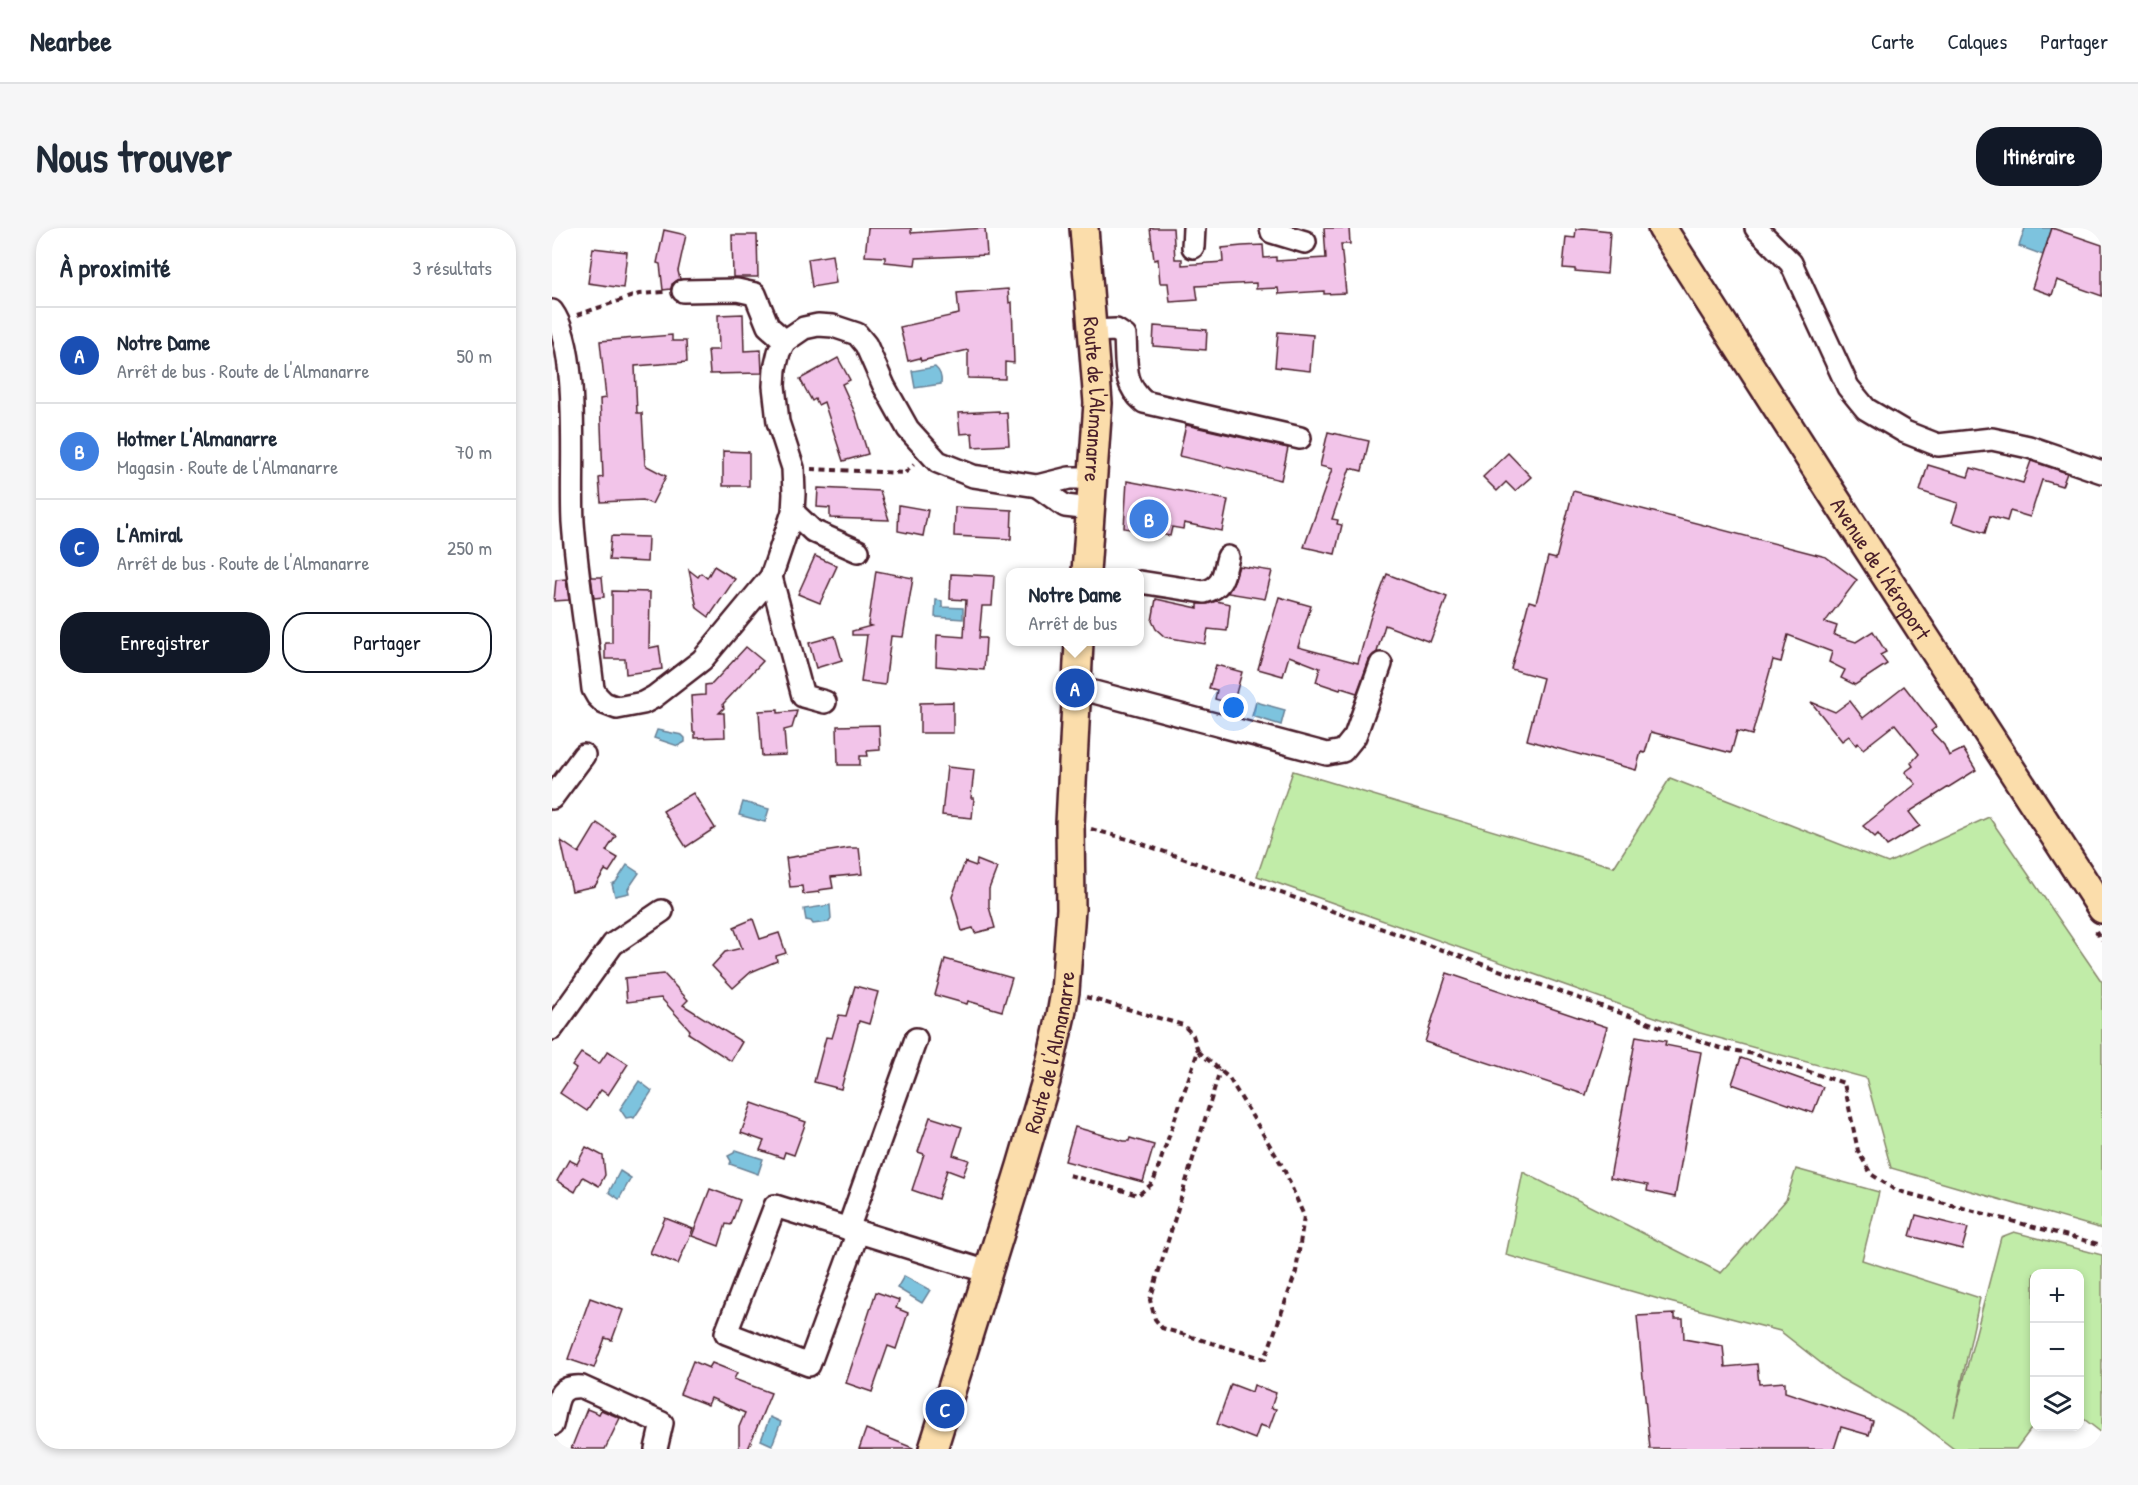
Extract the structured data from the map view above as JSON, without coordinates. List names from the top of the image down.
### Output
{
  "streets": {
    "main road": ["Route de l'Almanarre", "Avenue de l'Aéroport"]
  },
  "page": {
    "header": "Nearbee",
    "nav": ["Carte", "Calques", "Partager"],
    "buttons": [
      "Itinéraire",
      ["Enregistrer", "Partager"]
    ],
    "title": "Nous trouver",
    "heading": ["À proximité", "3 résultats"],
    "list": [
      {
        "mark": "A",
        "name": "Notre Dame",
        "note": "Arrêt de bus · Route de l'Almanarre",
        "value": "50 m"
      },
      {
        "mark": "B",
        "name": "Hotmer L'Almanarre",
        "note": "Magasin · Route de l'Almanarre",
        "value": "70 m"
      },
      {
        "mark": "C",
        "name": "L'Amiral",
        "note": "Arrêt de bus · Route de l'Almanarre",
        "value": "250 m"
      }
    ],
    "pins": ["B", "A", "C"],
    "popup": ["Notre Dame", "Arrêt de bus"],
    "map_buttons": ["+", "−"]
  }
}
